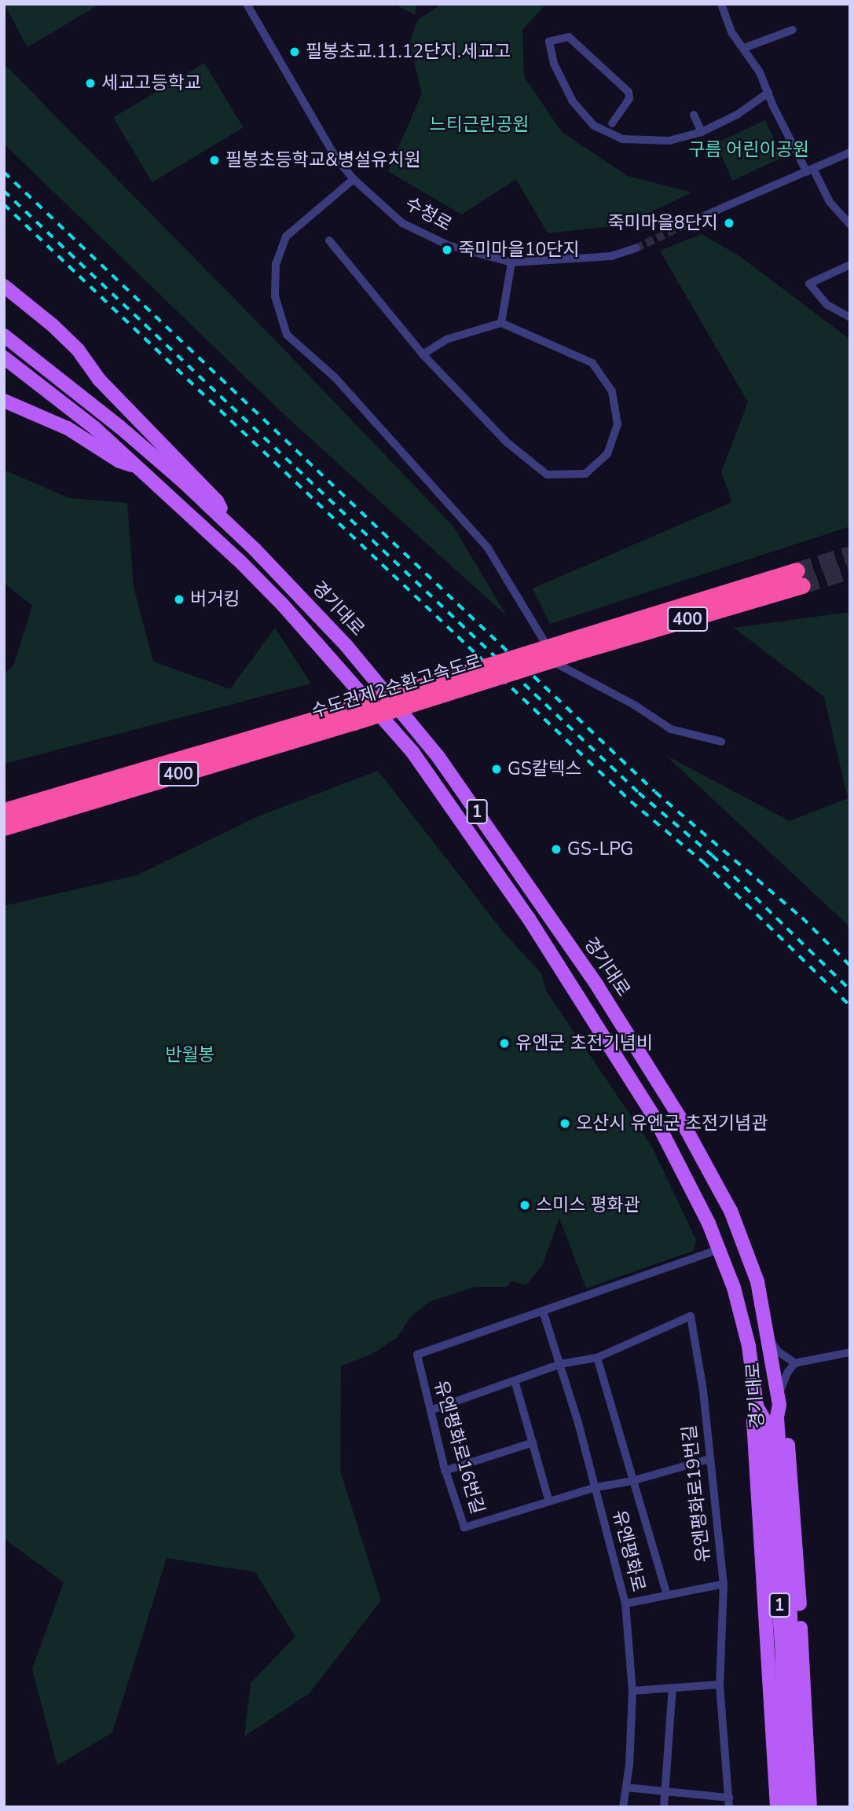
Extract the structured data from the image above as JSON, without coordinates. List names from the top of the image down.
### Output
{
  "streets": {
    "highway": ["400", "수도권제2순환고속도로"],
    "main road": ["경기대로", "1"],
    "street": [
      "수청로",
      "유엔평화로16번길",
      "유엔평화로19번길",
      "유엔평화로"
    ]
  },
  "crossings": [
    ["유엔평화로16번길", "유엔평화로19번길"],
    ["유엔평화로16번길", "유엔평화로"],
    ["유엔평화로19번길", "유엔평화로"]
  ],
  "parks": ["느티근린공원", "구름 어린이공원", "반월봉"],
  "places": [
    "필봉초교.11.12단지.세교고",
    "세교고등학교",
    "필봉초등학교&병설유치원",
    "죽미마을8단지",
    "죽미마을10단지",
    "버거킹",
    "GS칼텍스",
    "GS-LPG",
    "유엔군 초전기념비",
    "오산시 유엔군 초전기념관",
    "스미스 평화관"
  ]
}
